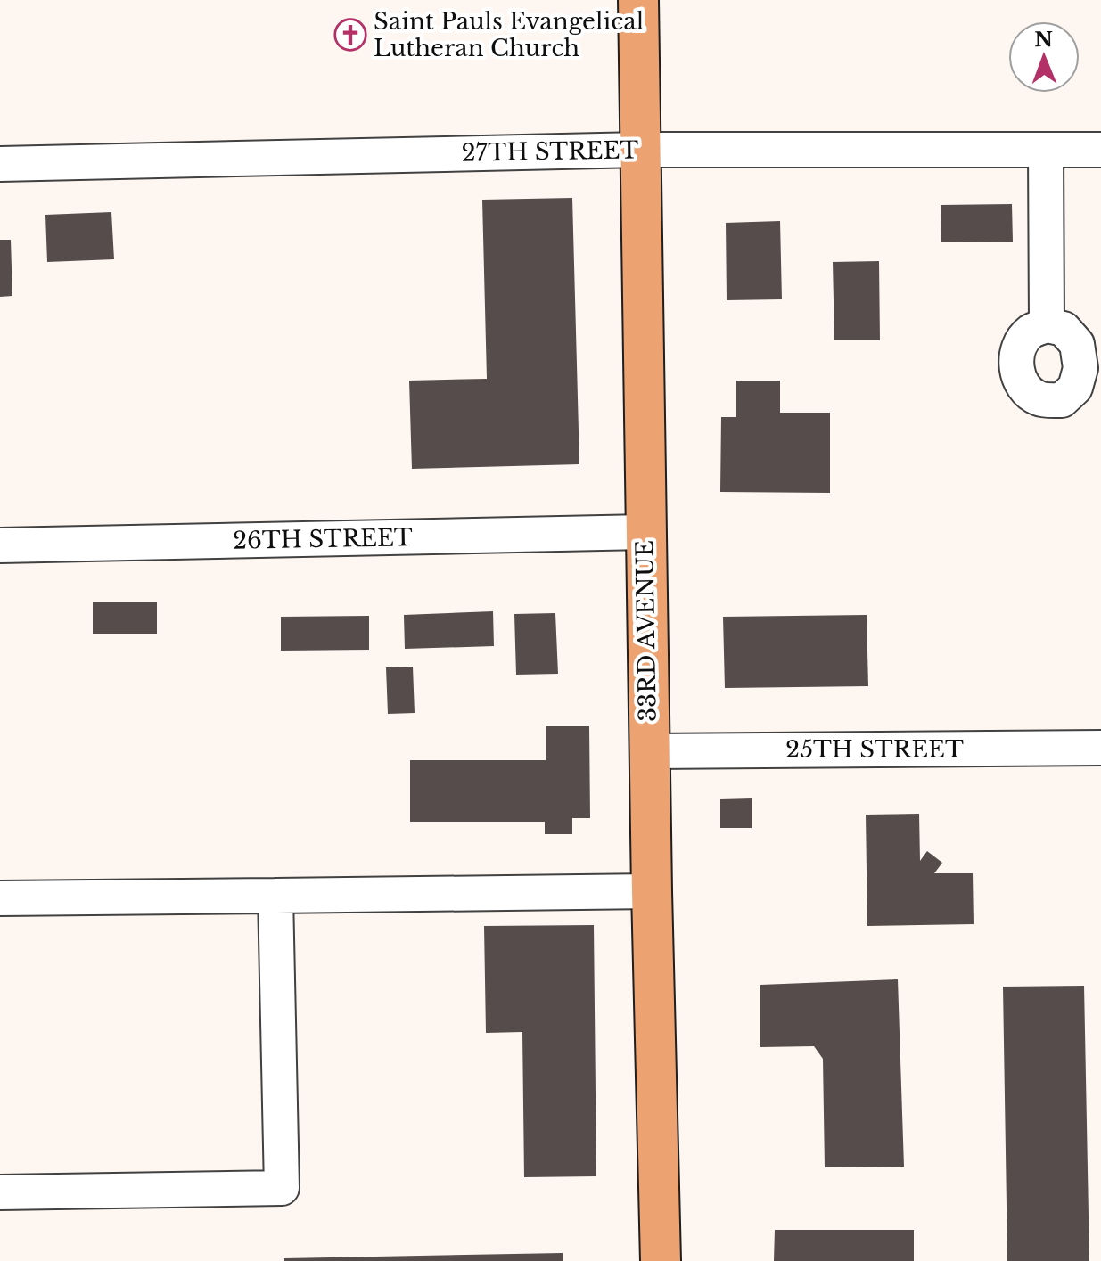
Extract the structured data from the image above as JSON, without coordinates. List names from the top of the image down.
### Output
{
  "streets": {
    "main road": ["33RD AVENUE"],
    "street": ["27TH STREET", "26TH STREET", "25TH STREET"]
  },
  "crossings": [
    ["27TH STREET", "33RD AVENUE"],
    ["26TH STREET", "33RD AVENUE"],
    ["33RD AVENUE", "25TH STREET"]
  ],
  "places": {
    "church": ["Saint Pauls Evangelical Lutheran Church"]
  },
  "north": "top"
}
